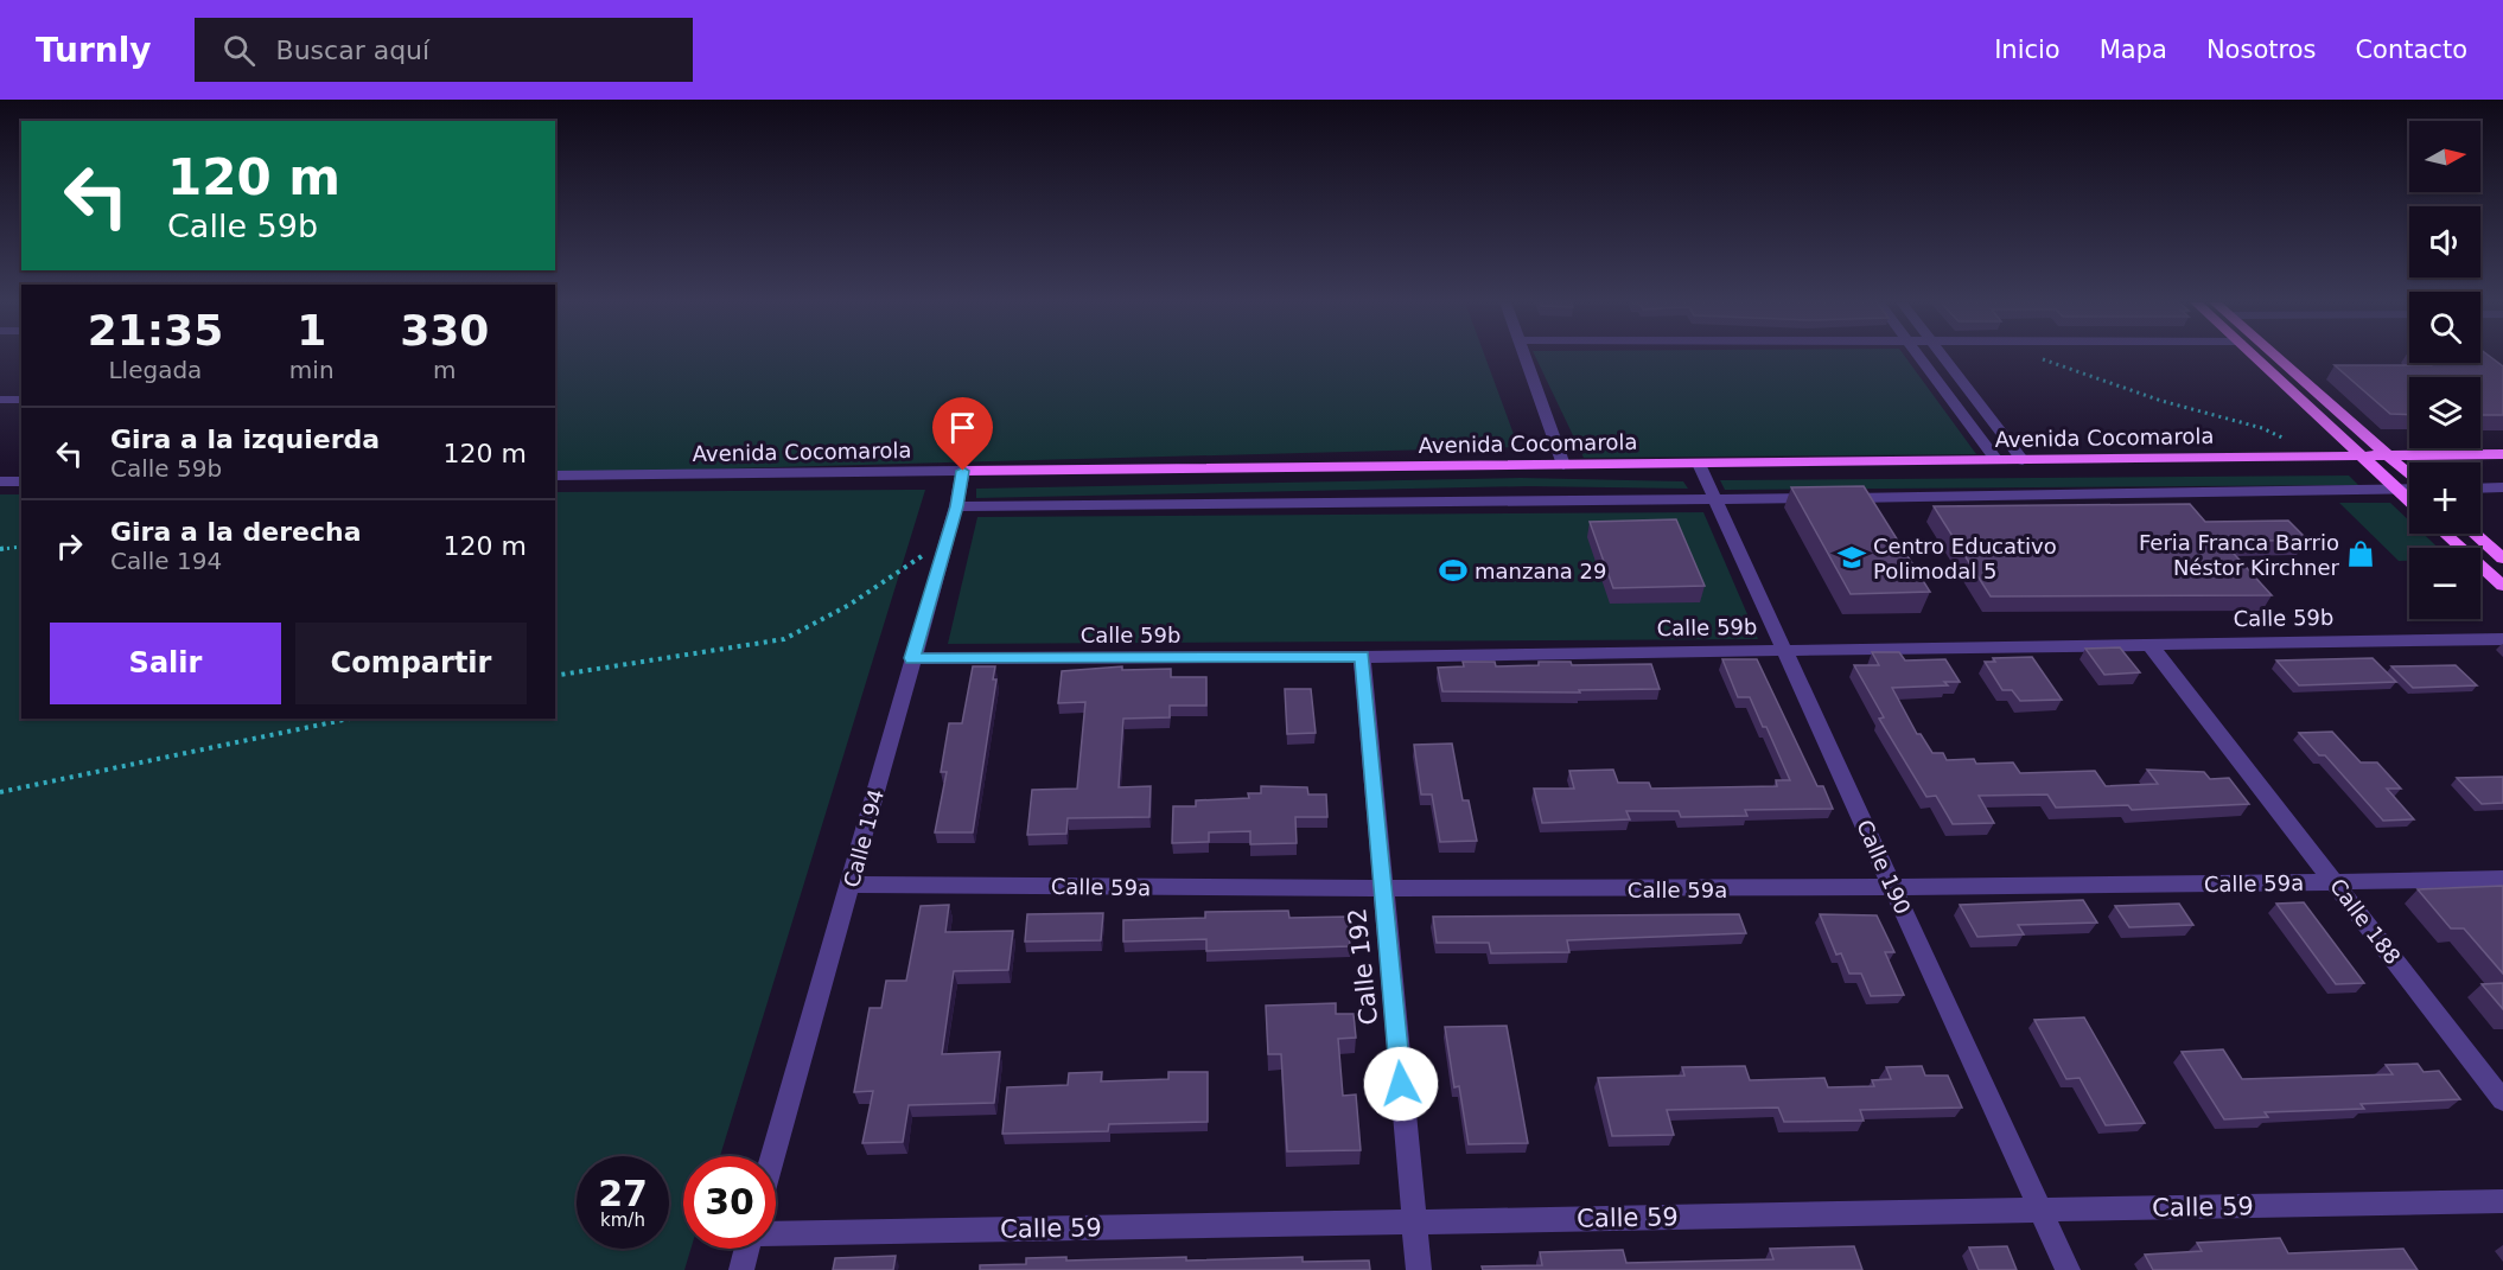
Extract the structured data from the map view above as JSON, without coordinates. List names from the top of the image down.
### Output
{
  "streets": {
    "main road": ["Avenida Cocomarola"],
    "street": [
      "Calle 59b",
      "Calle 194",
      "Calle 190",
      "Calle 59a",
      "Calle 188",
      "Calle 192",
      "Calle 59"
    ]
  },
  "crossings": [
    ["Avenida Cocomarola", "Calle 194"],
    ["Avenida Cocomarola", "Calle 190"],
    ["Calle 59b", "Calle 194"],
    ["Calle 59b", "Calle 190"],
    ["Calle 59b", "Calle 188"],
    ["Calle 59b", "Calle 192"],
    ["Calle 194", "Calle 59a"],
    ["Calle 190", "Calle 59a"],
    ["Calle 190", "Calle 59"],
    ["Calle 59a", "Calle 188"],
    ["Calle 59a", "Calle 192"],
    ["Calle 192", "Calle 59"]
  ],
  "places": {
    "shop": ["Feria Franca Barrio Néstor Kirchner"],
    "school or university": ["Centro Educativo Polimodal 5"],
    "sports": ["manzana 29"]
  },
  "north": "right",
  "page": {
    "header": "Turnly",
    "search": "Buscar aquí",
    "nav": [
      "Inicio",
      "Mapa",
      "Nosotros",
      "Contacto"
    ],
    "map_buttons": ["+", "−"],
    "turn": ["120 m", "Calle 59b"],
    "eta": [
      "21:35",
      "Llegada",
      "1",
      "min",
      "330",
      "m"
    ],
    "list": [
      {
        "name": "Gira a la izquierda",
        "note": "Calle 59b",
        "value": "120 m"
      },
      {
        "name": "Gira a la derecha",
        "note": "Calle 194",
        "value": "120 m"
      }
    ],
    "buttons": ["Salir", "Compartir"],
    "speed": "27 km/h",
    "limit": "30"
  }
}
